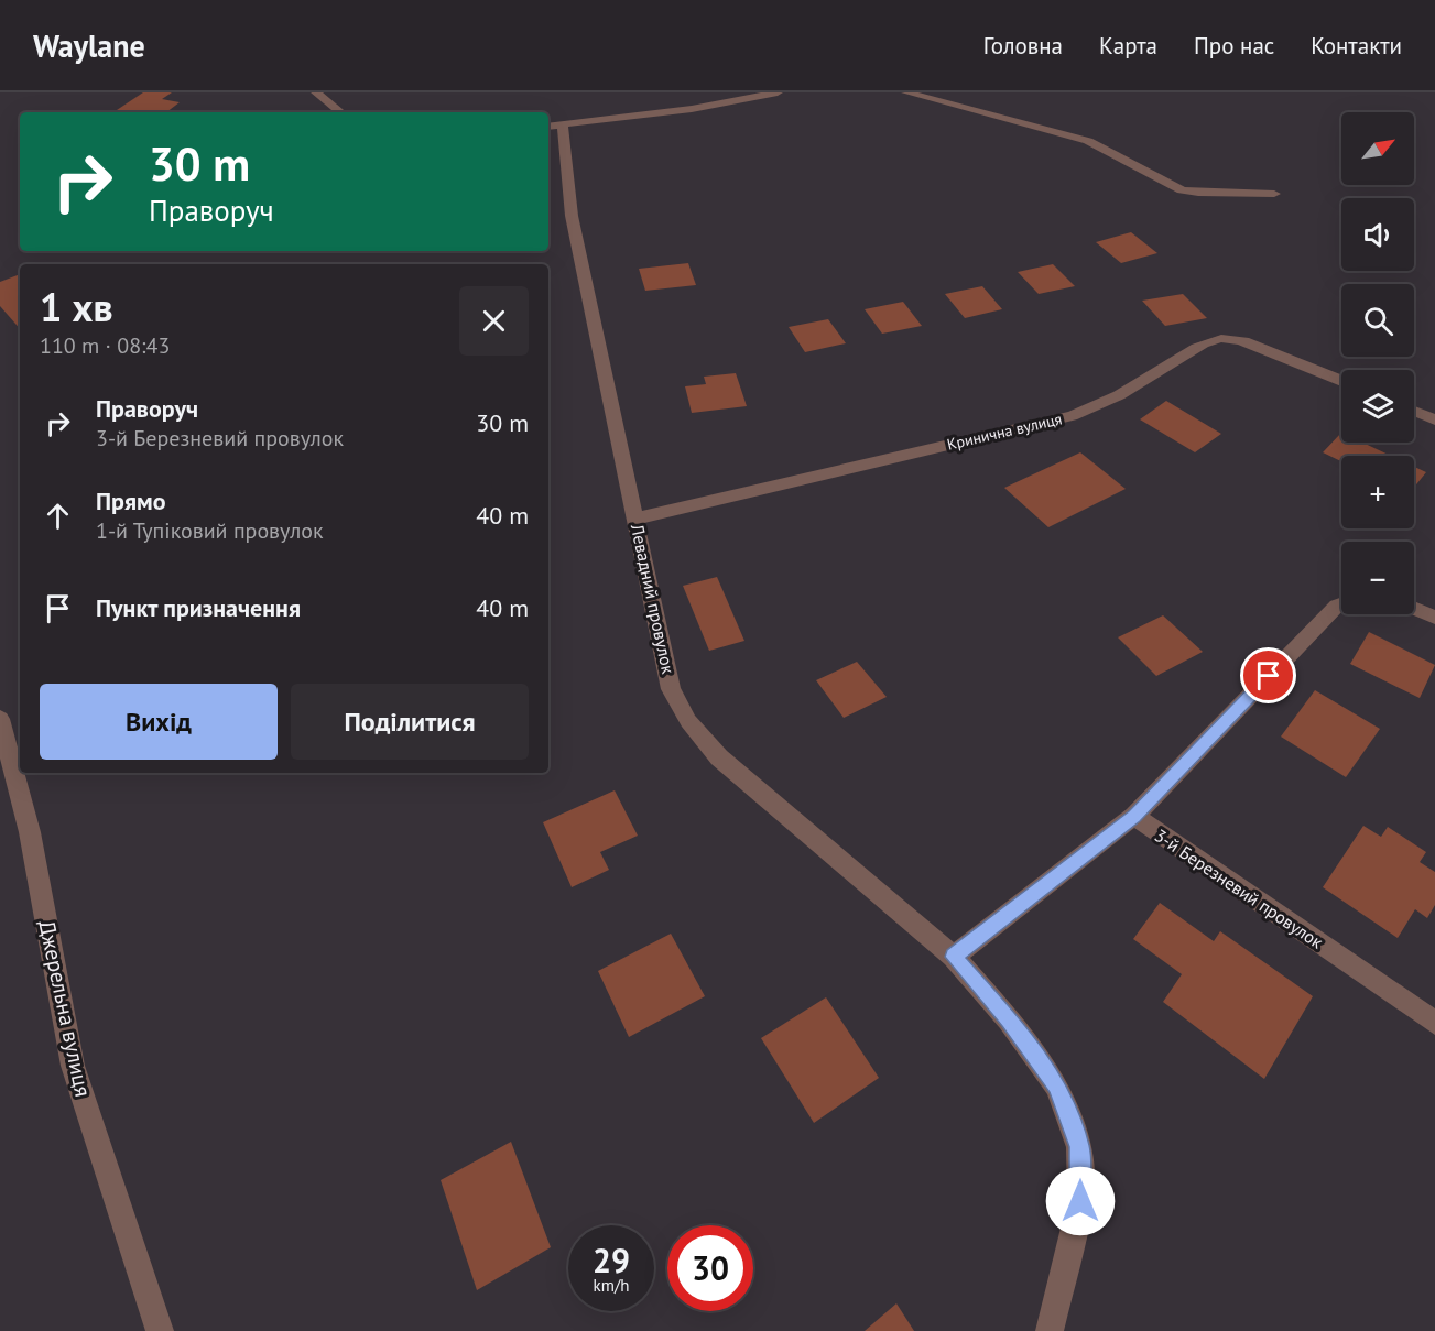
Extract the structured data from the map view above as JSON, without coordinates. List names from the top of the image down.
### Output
{
  "streets": {
    "street": [
      "Кринична вулиця",
      "Левадний провулок",
      "3-й Березневий провулок",
      "Джерельна вулиця"
    ]
  },
  "crossings": [
    ["Кринична вулиця", "Левадний провулок"]
  ],
  "north": "top right",
  "page": {
    "header": "Waylane",
    "nav": [
      "Головна",
      "Карта",
      "Про нас",
      "Контакти"
    ],
    "map_buttons": ["+", "−"],
    "turn": ["30 m", "Праворуч"],
    "heading": ["1 хв", "110 m · 08:43"],
    "list": [
      {
        "name": "Праворуч",
        "note": "3-й Березневий провулок",
        "value": "30 m"
      },
      {
        "name": "Прямо",
        "note": "1-й Тупіковий провулок",
        "value": "40 m"
      },
      {
        "name": "Пункт призначення",
        "value": "40 m"
      }
    ],
    "buttons": ["Вихід", "Поділитися"],
    "speed": "29 km/h",
    "limit": "30"
  }
}
